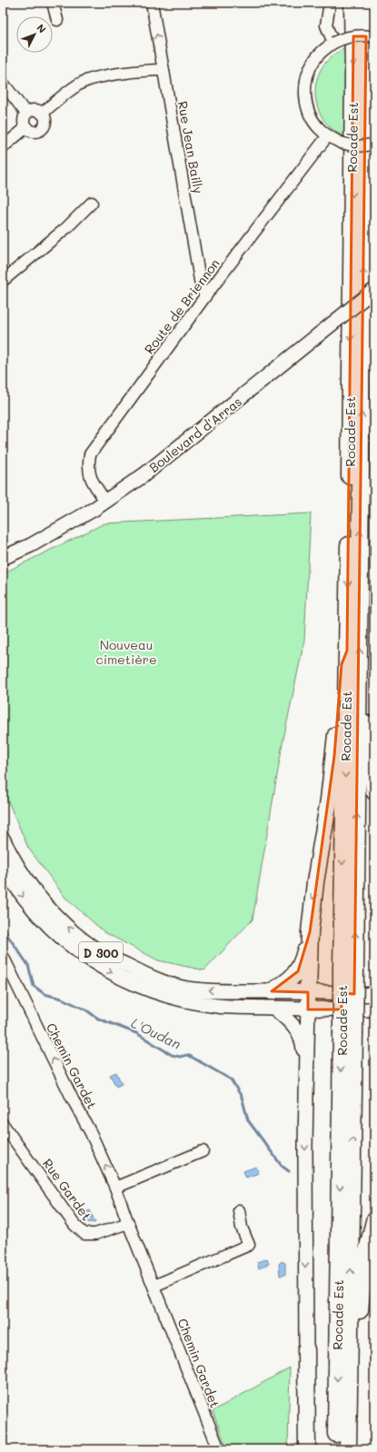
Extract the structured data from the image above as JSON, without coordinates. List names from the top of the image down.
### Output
{
  "streets": {
    "highway": ["Rocade Est"],
    "main road": ["Boulevard d'Arras", "D 300"],
    "street": [
      "Rue Jean Bailly",
      "Route de Briennon",
      "Chemin Gardet",
      "Rue Gardet"
    ]
  },
  "crossings": [
    ["Rue Jean Bailly", "Route de Briennon"],
    ["Route de Briennon", "Boulevard d'Arras"],
    ["Chemin Gardet", "Rue Gardet"]
  ],
  "one_way": ["Chemin Gardet"],
  "water": ["L'Oudan"],
  "parks": ["Nouveau cimetière"],
  "north": "top right"
}
